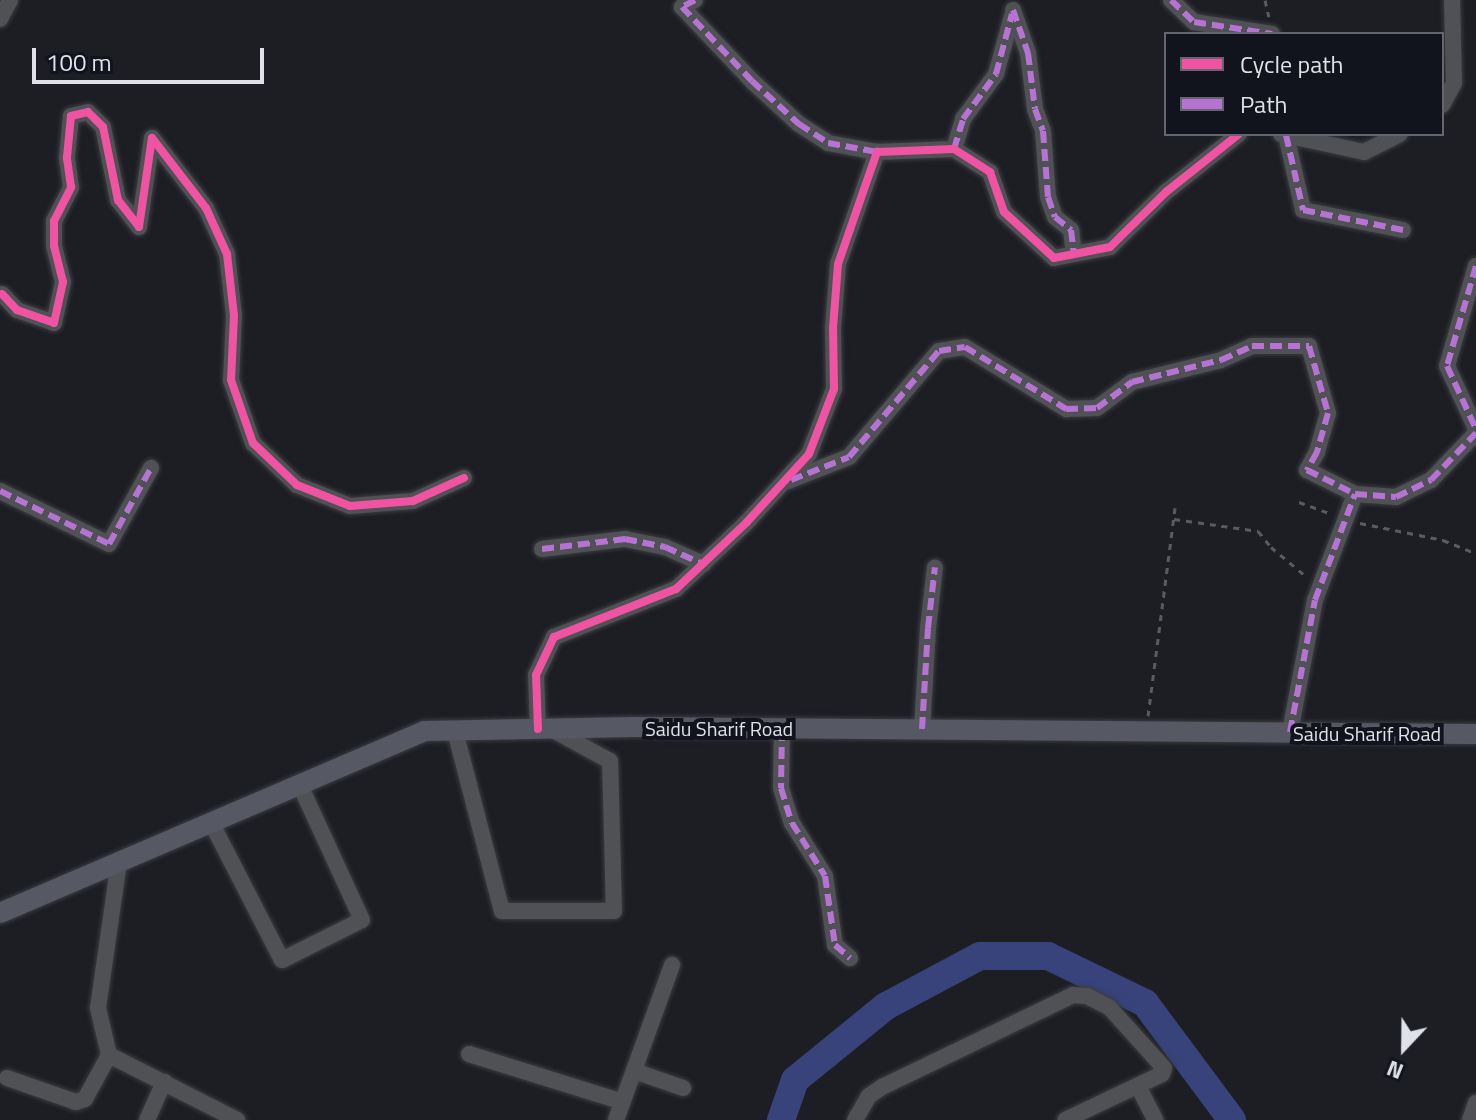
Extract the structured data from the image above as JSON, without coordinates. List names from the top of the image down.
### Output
{
  "streets": {
    "main road": ["Saidu Sharif Road"]
  },
  "legend": ["Cycle path", "Path"],
  "scale_bar": "100 m",
  "north": "bottom"
}
